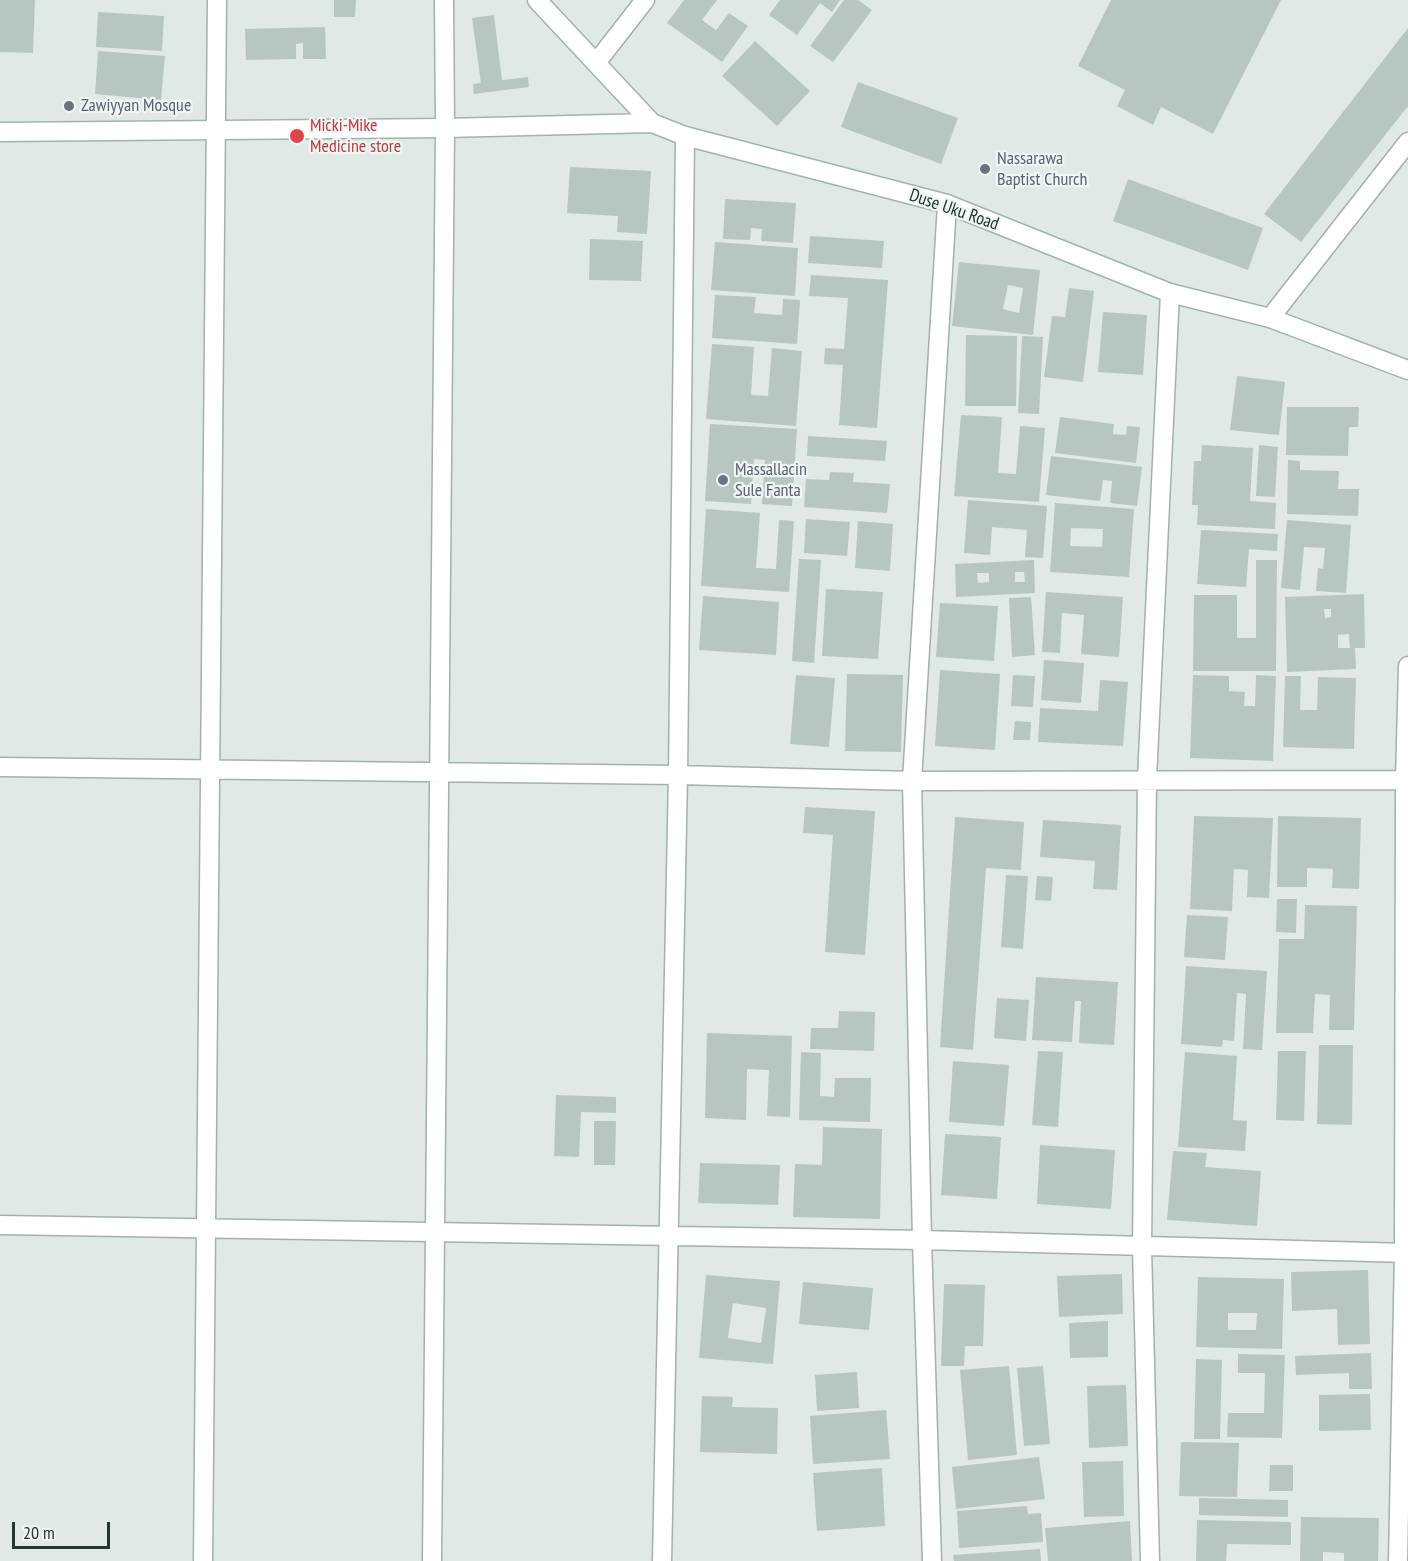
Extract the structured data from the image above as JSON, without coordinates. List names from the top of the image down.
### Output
{
  "streets": {
    "street": ["Duse Uku Road"]
  },
  "places": [
    "Zawiyyan Mosque",
    "Micki-Mike Medicine store",
    "Nassarawa Baptist Church",
    "Massallacin Sule Fanta"
  ],
  "scale_bar": "20 m"
}
